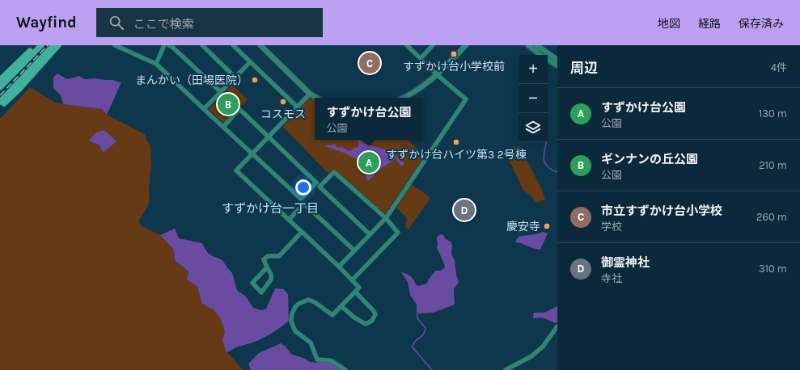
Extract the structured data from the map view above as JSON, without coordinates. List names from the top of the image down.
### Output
{
  "districts": ["すずかけ台一丁目"],
  "places": {
    "transit": ["すずかけ台小学校前"],
    "other": [
      "まんかい（田場医院）",
      "コスモス",
      "すずかけ台ハイツ第3 2号棟",
      "慶安寺"
    ]
  },
  "page": {
    "header": "Wayfind",
    "search": "ここで検索",
    "nav": ["地図", "経路", "保存済み"],
    "heading": ["周辺", "4件"],
    "pins": [
      "C",
      "B",
      "A",
      "D"
    ],
    "map_buttons": ["+", "−"],
    "list": [
      {
        "mark": "A",
        "name": "すずかけ台公園",
        "note": "公園",
        "value": "130 m"
      },
      {
        "mark": "B",
        "name": "ギンナンの丘公園",
        "note": "公園",
        "value": "210 m"
      },
      {
        "mark": "C",
        "name": "市立すずかけ台小学校",
        "note": "学校",
        "value": "260 m"
      },
      {
        "mark": "D",
        "name": "御霊神社",
        "note": "寺社",
        "value": "310 m"
      }
    ],
    "popup": ["すずかけ台公園", "公園"]
  }
}
